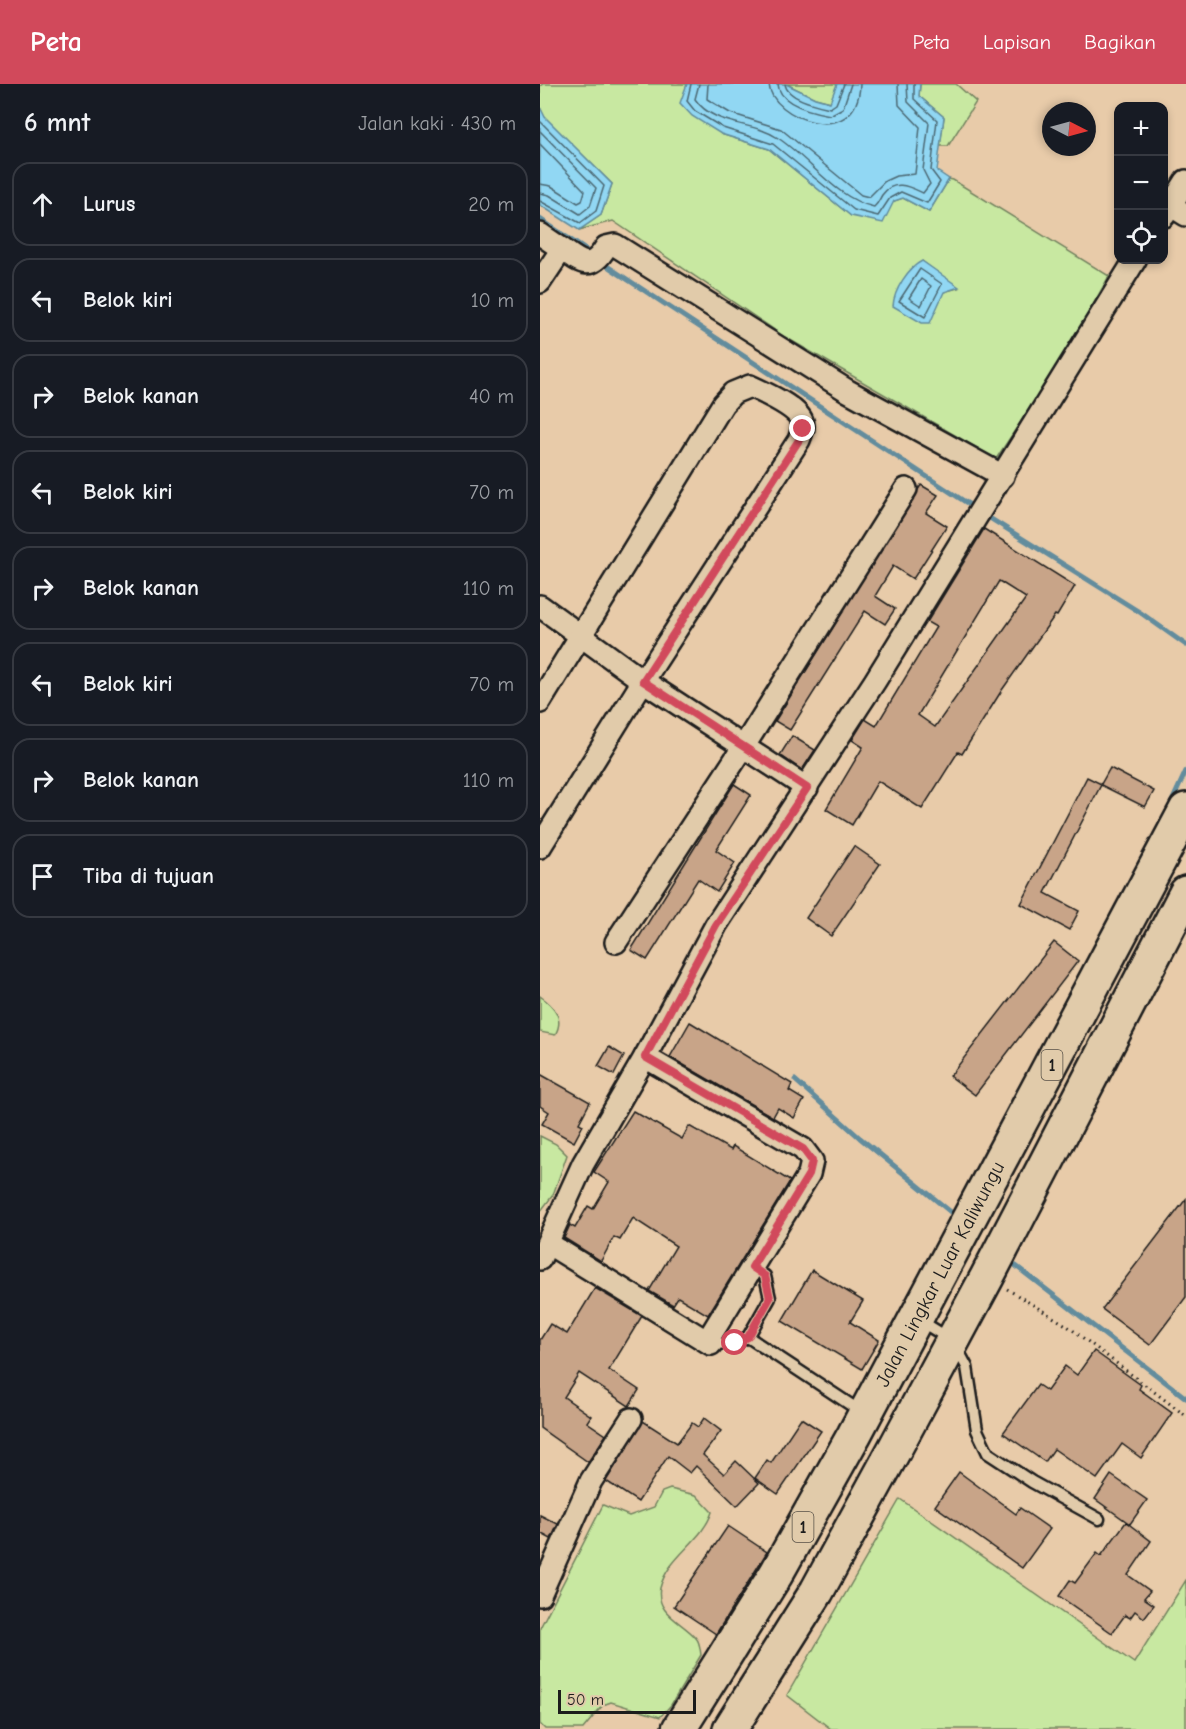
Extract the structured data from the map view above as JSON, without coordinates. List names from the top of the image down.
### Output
{
  "streets": {
    "highway": ["1", "Jalan Lingkar Luar Kaliwungu"]
  },
  "scale_bar": "50 m",
  "north": "right",
  "page": {
    "header": "Peta",
    "nav": ["Peta", "Lapisan", "Bagikan"],
    "heading": ["6 mnt", "Jalan kaki · 430 m"],
    "map_buttons": ["+", "−"],
    "list": [
      ["Lurus", "20 m"],
      ["Belok kiri", "10 m"],
      ["Belok kanan", "40 m"],
      ["Belok kiri", "70 m"],
      ["Belok kanan", "110 m"],
      ["Belok kiri", "70 m"],
      ["Belok kanan", "110 m"],
      "Tiba di tujuan"
    ],
    "scale": "50 m"
  }
}
